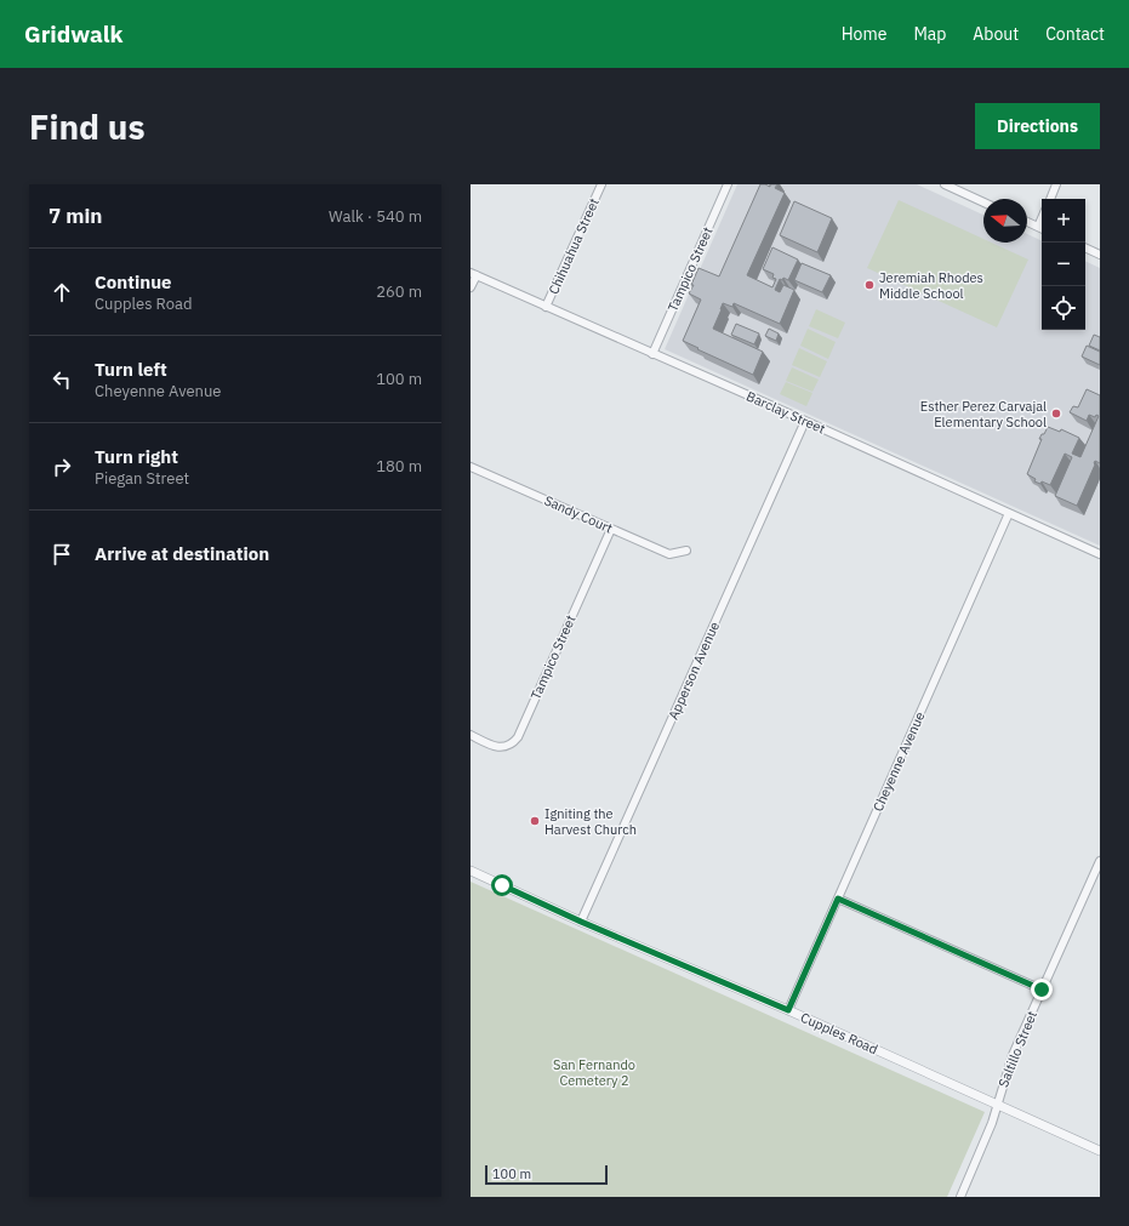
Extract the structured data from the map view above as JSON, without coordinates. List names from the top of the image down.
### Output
{
  "streets": {
    "street": [
      "Chihuahua Street",
      "Tampico Street",
      "Barclay Street",
      "Sandy Court",
      "Apperson Avenue",
      "Cheyenne Avenue",
      "Cupples Road",
      "Saltillo Street"
    ]
  },
  "crossings": [
    ["Chihuahua Street", "Barclay Street"],
    ["Tampico Street", "Barclay Street"],
    ["Tampico Street", "Sandy Court"],
    ["Barclay Street", "Apperson Avenue"],
    ["Barclay Street", "Cheyenne Avenue"],
    ["Apperson Avenue", "Cupples Road"],
    ["Cheyenne Avenue", "Cupples Road"],
    ["Cupples Road", "Saltillo Street"]
  ],
  "parks": ["San Fernando Cemetery 2"],
  "places": ["Jeremiah Rhodes Middle School", "Esther Perez Carvajal Elementary School", "Igniting the Harvest Church"],
  "scale_bar": "100 m",
  "north": "left",
  "page": {
    "header": "Gridwalk",
    "nav": [
      "Home",
      "Map",
      "About",
      "Contact"
    ],
    "buttons": "Directions",
    "title": "Find us",
    "heading": ["7 min", "Walk · 540 m"],
    "map_buttons": ["+", "−"],
    "list": [
      ["Continue", "Cupples Road", "260 m"],
      ["Turn left", "Cheyenne Avenue", "100 m"],
      ["Turn right", "Piegan Street", "180 m"],
      "Arrive at destination"
    ],
    "scale": "100 m"
  }
}
